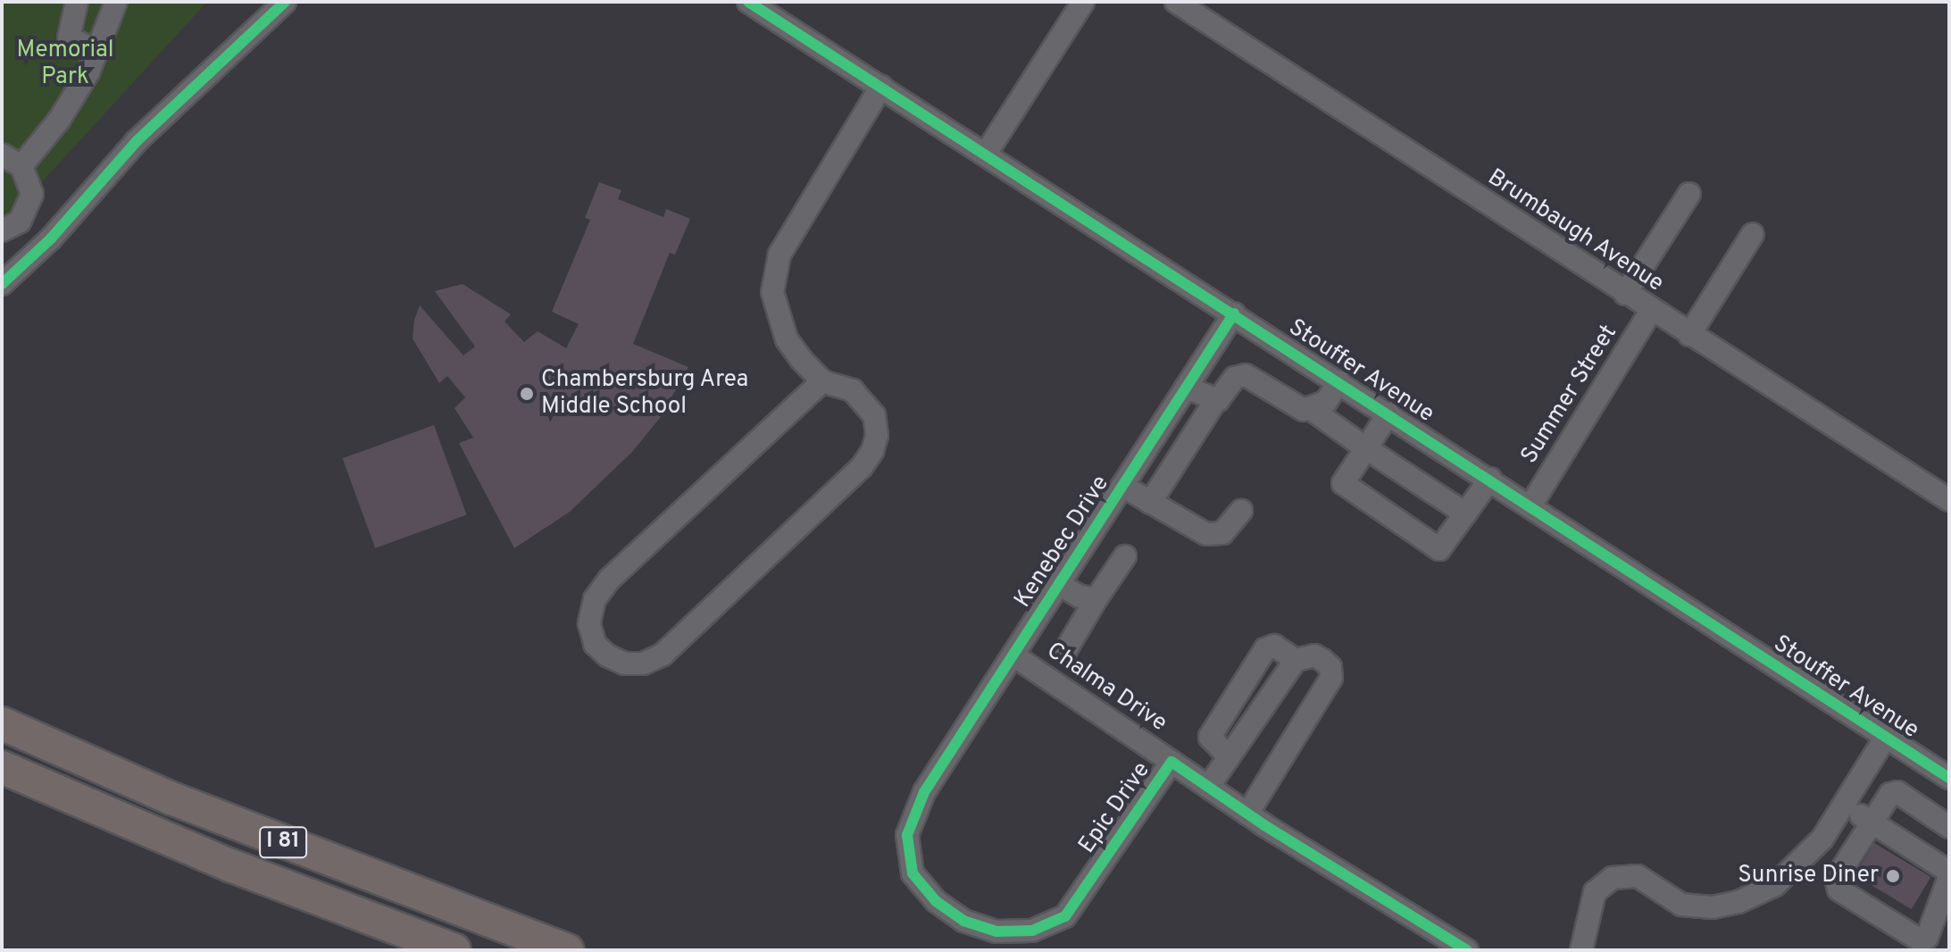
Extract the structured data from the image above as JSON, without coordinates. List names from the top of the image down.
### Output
{
  "streets": {
    "highway": ["I 81"],
    "street": [
      "Brumbaugh Avenue",
      "Stouffer Avenue",
      "Summer Street",
      "Kenebec Drive",
      "Chalma Drive",
      "Epic Drive"
    ]
  },
  "crossings": [
    ["Brumbaugh Avenue", "Summer Street"],
    ["Stouffer Avenue", "Summer Street"],
    ["Stouffer Avenue", "Kenebec Drive"],
    ["Kenebec Drive", "Chalma Drive"],
    ["Kenebec Drive", "Epic Drive"],
    ["Chalma Drive", "Epic Drive"]
  ],
  "parks": ["Memorial Park"],
  "places": ["Chambersburg Area Middle School", "Sunrise Diner"]
}
